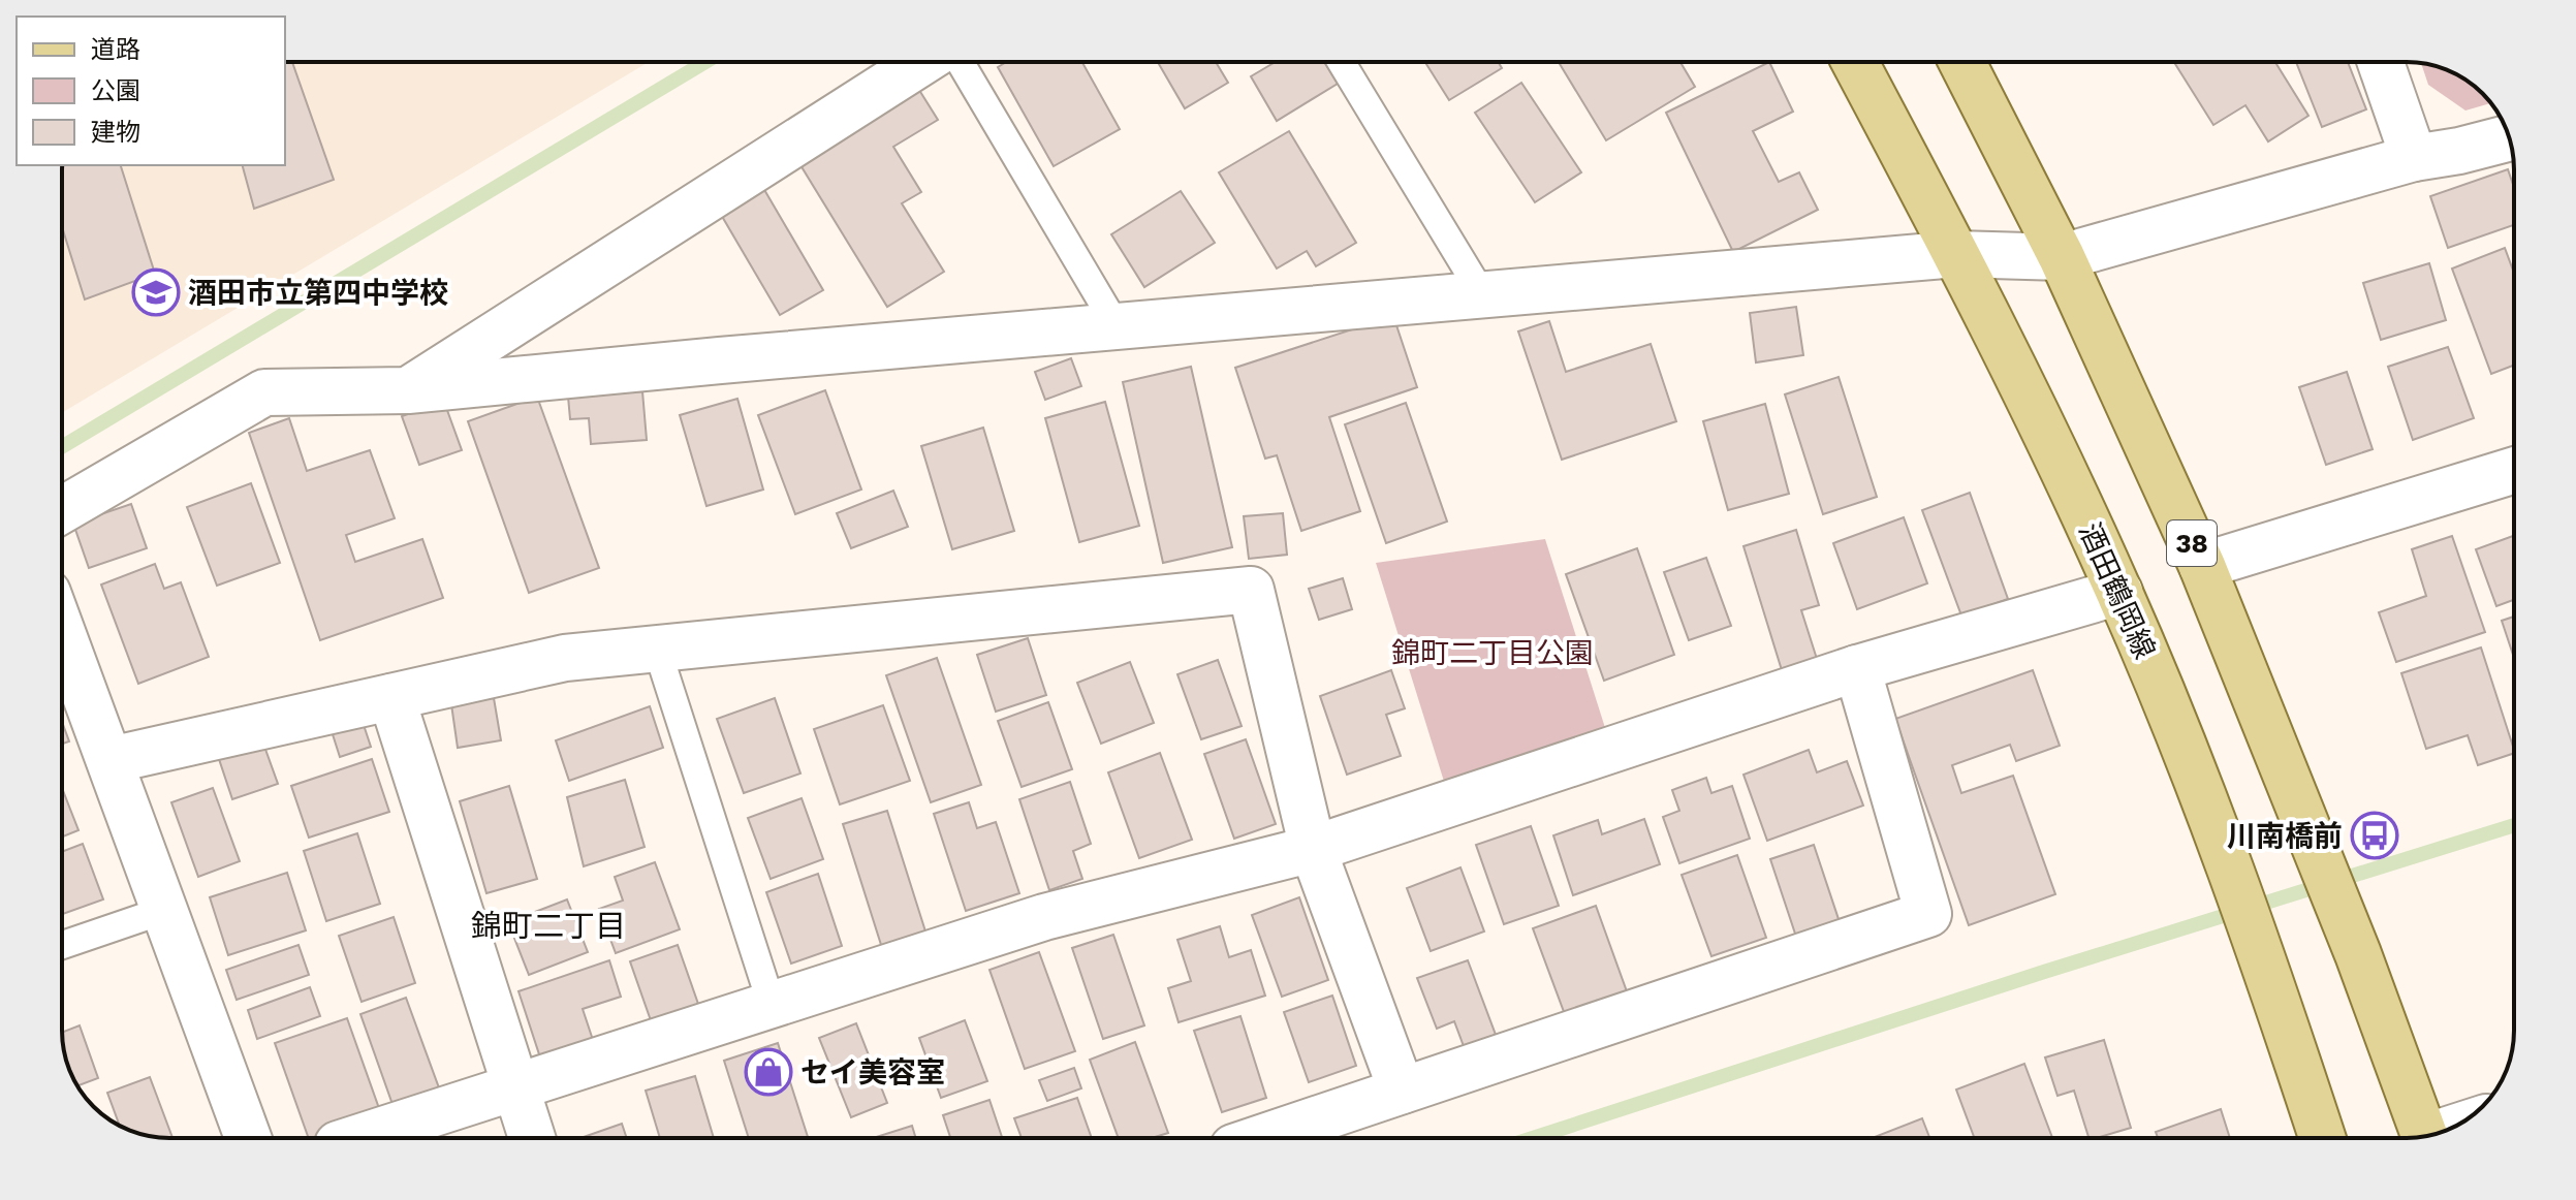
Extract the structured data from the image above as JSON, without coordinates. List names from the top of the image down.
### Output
{
  "streets": {
    "main road": ["38", "酒田鶴岡線"]
  },
  "districts": ["錦町二丁目"],
  "parks": ["錦町二丁目公園"],
  "places": {
    "school or university": ["酒田市立第四中学校"],
    "bus stop": ["川南橋前"],
    "shop": ["セイ美容室"]
  },
  "legend": ["道路", "公園", "建物"]
}
